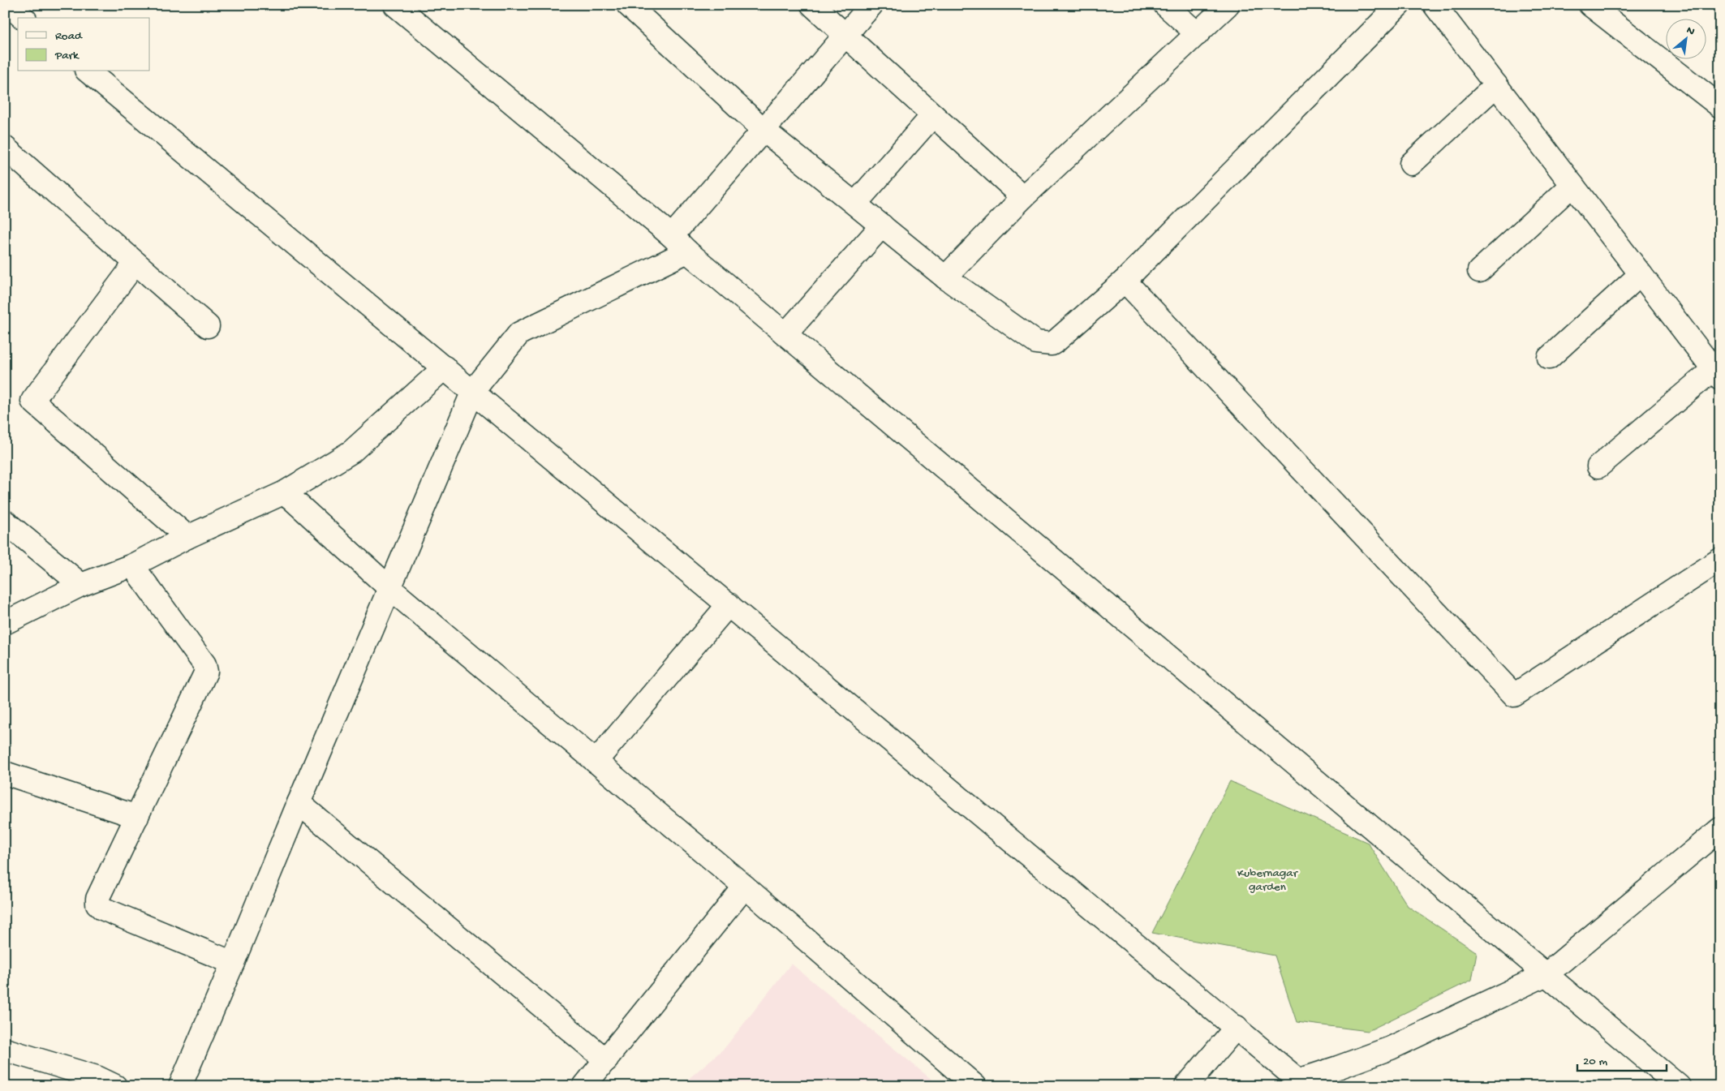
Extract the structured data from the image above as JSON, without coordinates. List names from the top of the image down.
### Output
{
  "parks": ["Kubernagar garden"],
  "legend": ["Road", "Park"],
  "scale_bar": "20 m",
  "north": "top right"
}
